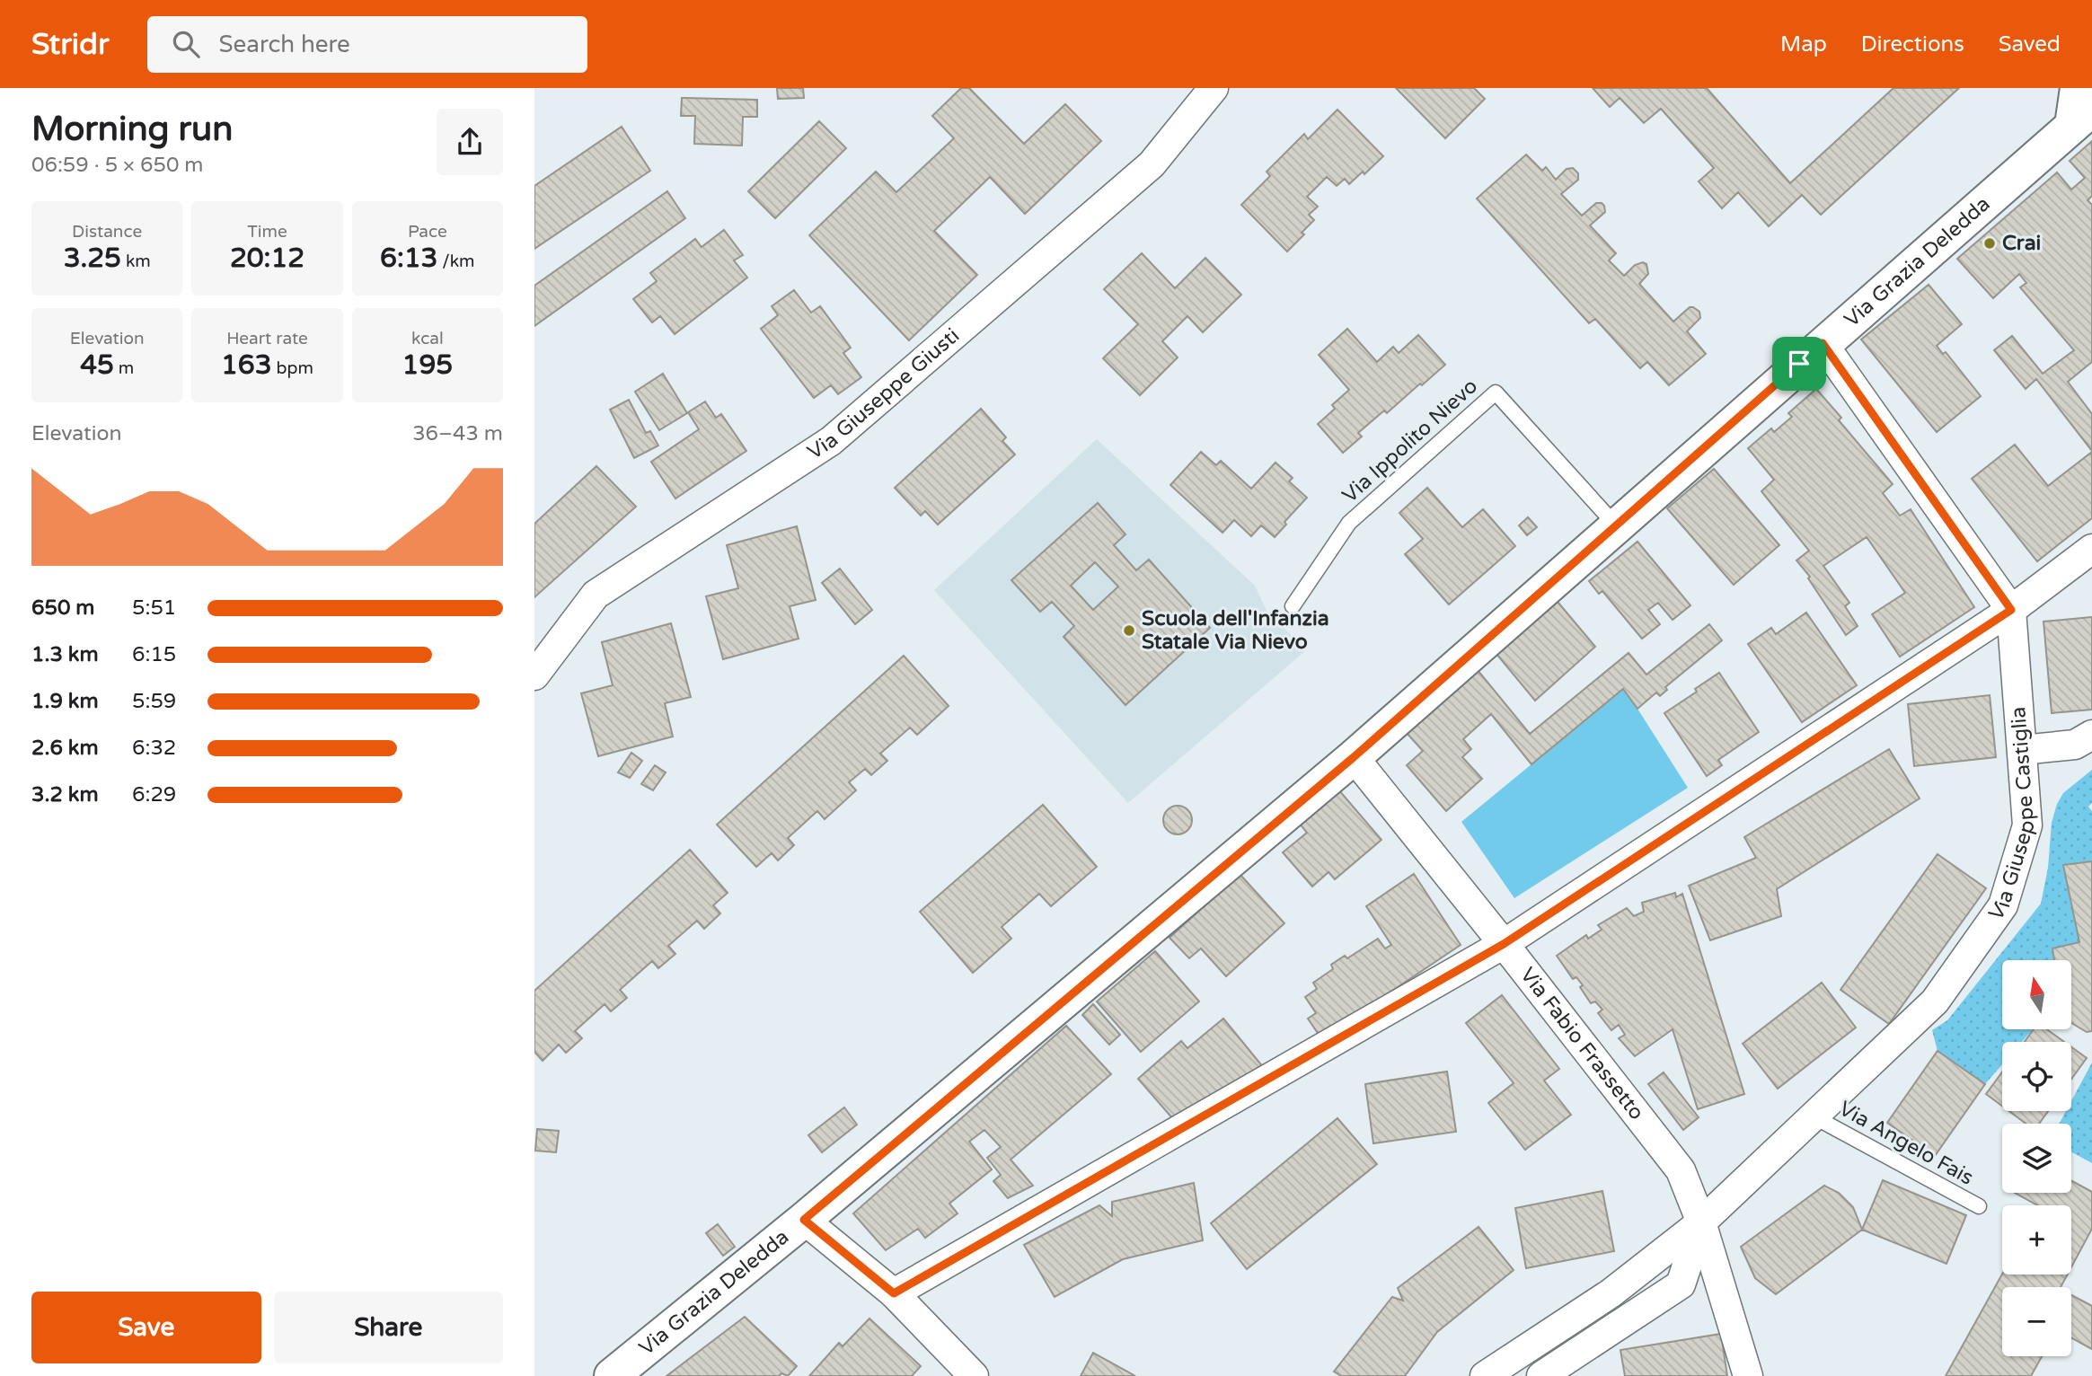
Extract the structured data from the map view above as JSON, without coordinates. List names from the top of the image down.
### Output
{
  "streets": {
    "street": [
      "Via Grazia Deledda",
      "Via Giuseppe Giusti",
      "Via Giuseppe Castiglia",
      "Via Fabio Frassetto"
    ],
    "lane": ["Via Ippolito Nievo", "Via Angelo Fais"]
  },
  "crossings": [
    ["Via Grazia Deledda", "Via Ippolito Nievo"],
    ["Via Grazia Deledda", "Via Fabio Frassetto"],
    ["Via Giuseppe Castiglia", "Via Fabio Frassetto"],
    ["Via Giuseppe Castiglia", "Via Angelo Fais"]
  ],
  "places": ["Crai", "Scuola dell'Infanzia Statale Via Nievo"],
  "north": "top",
  "page": {
    "header": "Stridr",
    "search": "Search here",
    "nav": ["Map", "Directions", "Saved"],
    "heading": ["Morning run", "06:59 · 5 × 650 m"],
    "stats": [
      ["Distance", "3.25 km"],
      ["Time", "20:12"],
      ["Pace", "6:13 /km"],
      ["Elevation", "45 m"],
      ["Heart rate", "163 bpm"],
      ["kcal", "195"]
    ],
    "chart": ["Elevation", "36–43 m"],
    "list": [
      {
        "name": "650 m",
        "note": "5:51"
      },
      {
        "name": "1.3 km",
        "note": "6:15"
      },
      {
        "name": "1.9 km",
        "note": "5:59"
      },
      {
        "name": "2.6 km",
        "note": "6:32"
      },
      {
        "name": "3.2 km",
        "note": "6:29"
      }
    ],
    "map_buttons": ["+", "−"],
    "buttons": ["Save", "Share"]
  }
}
